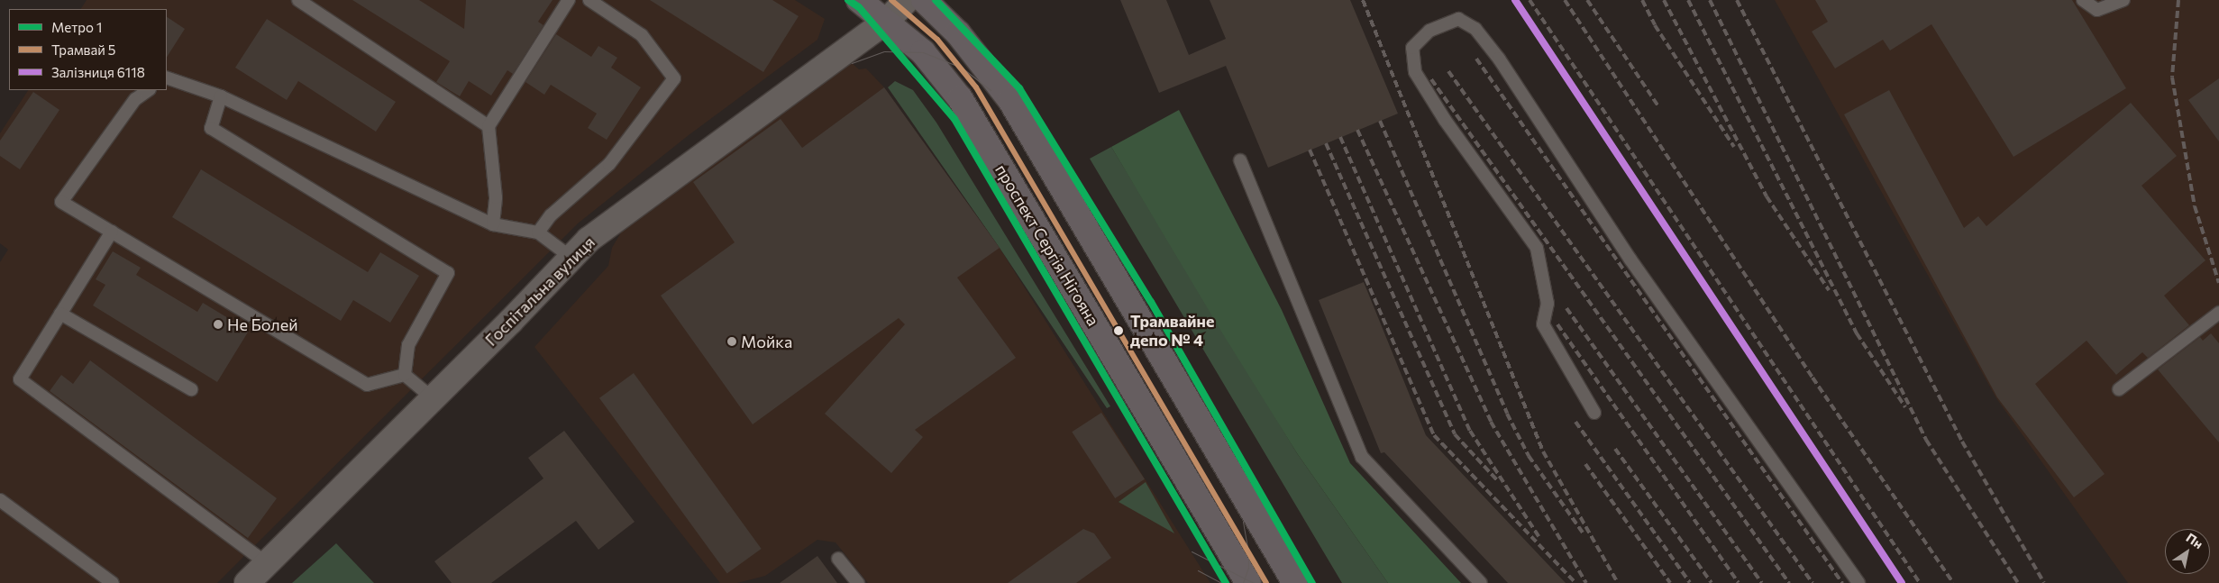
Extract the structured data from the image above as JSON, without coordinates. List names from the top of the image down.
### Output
{
  "streets": {
    "highway": ["проспект Сергія Нігояна"],
    "street": ["Госпітальна вулиця"]
  },
  "crossings": [
    ["проспект Сергія Нігояна", "Госпітальна вулиця"]
  ],
  "places": ["Не Болей", "Трамвайне депо № 4", "Мойка"],
  "lines": ["metro line 1", "tram line 5", "rail line 6118"],
  "legend": ["Метро 1", "Трамвай 5", "Залізниця 6118"],
  "north": "top right"
}
